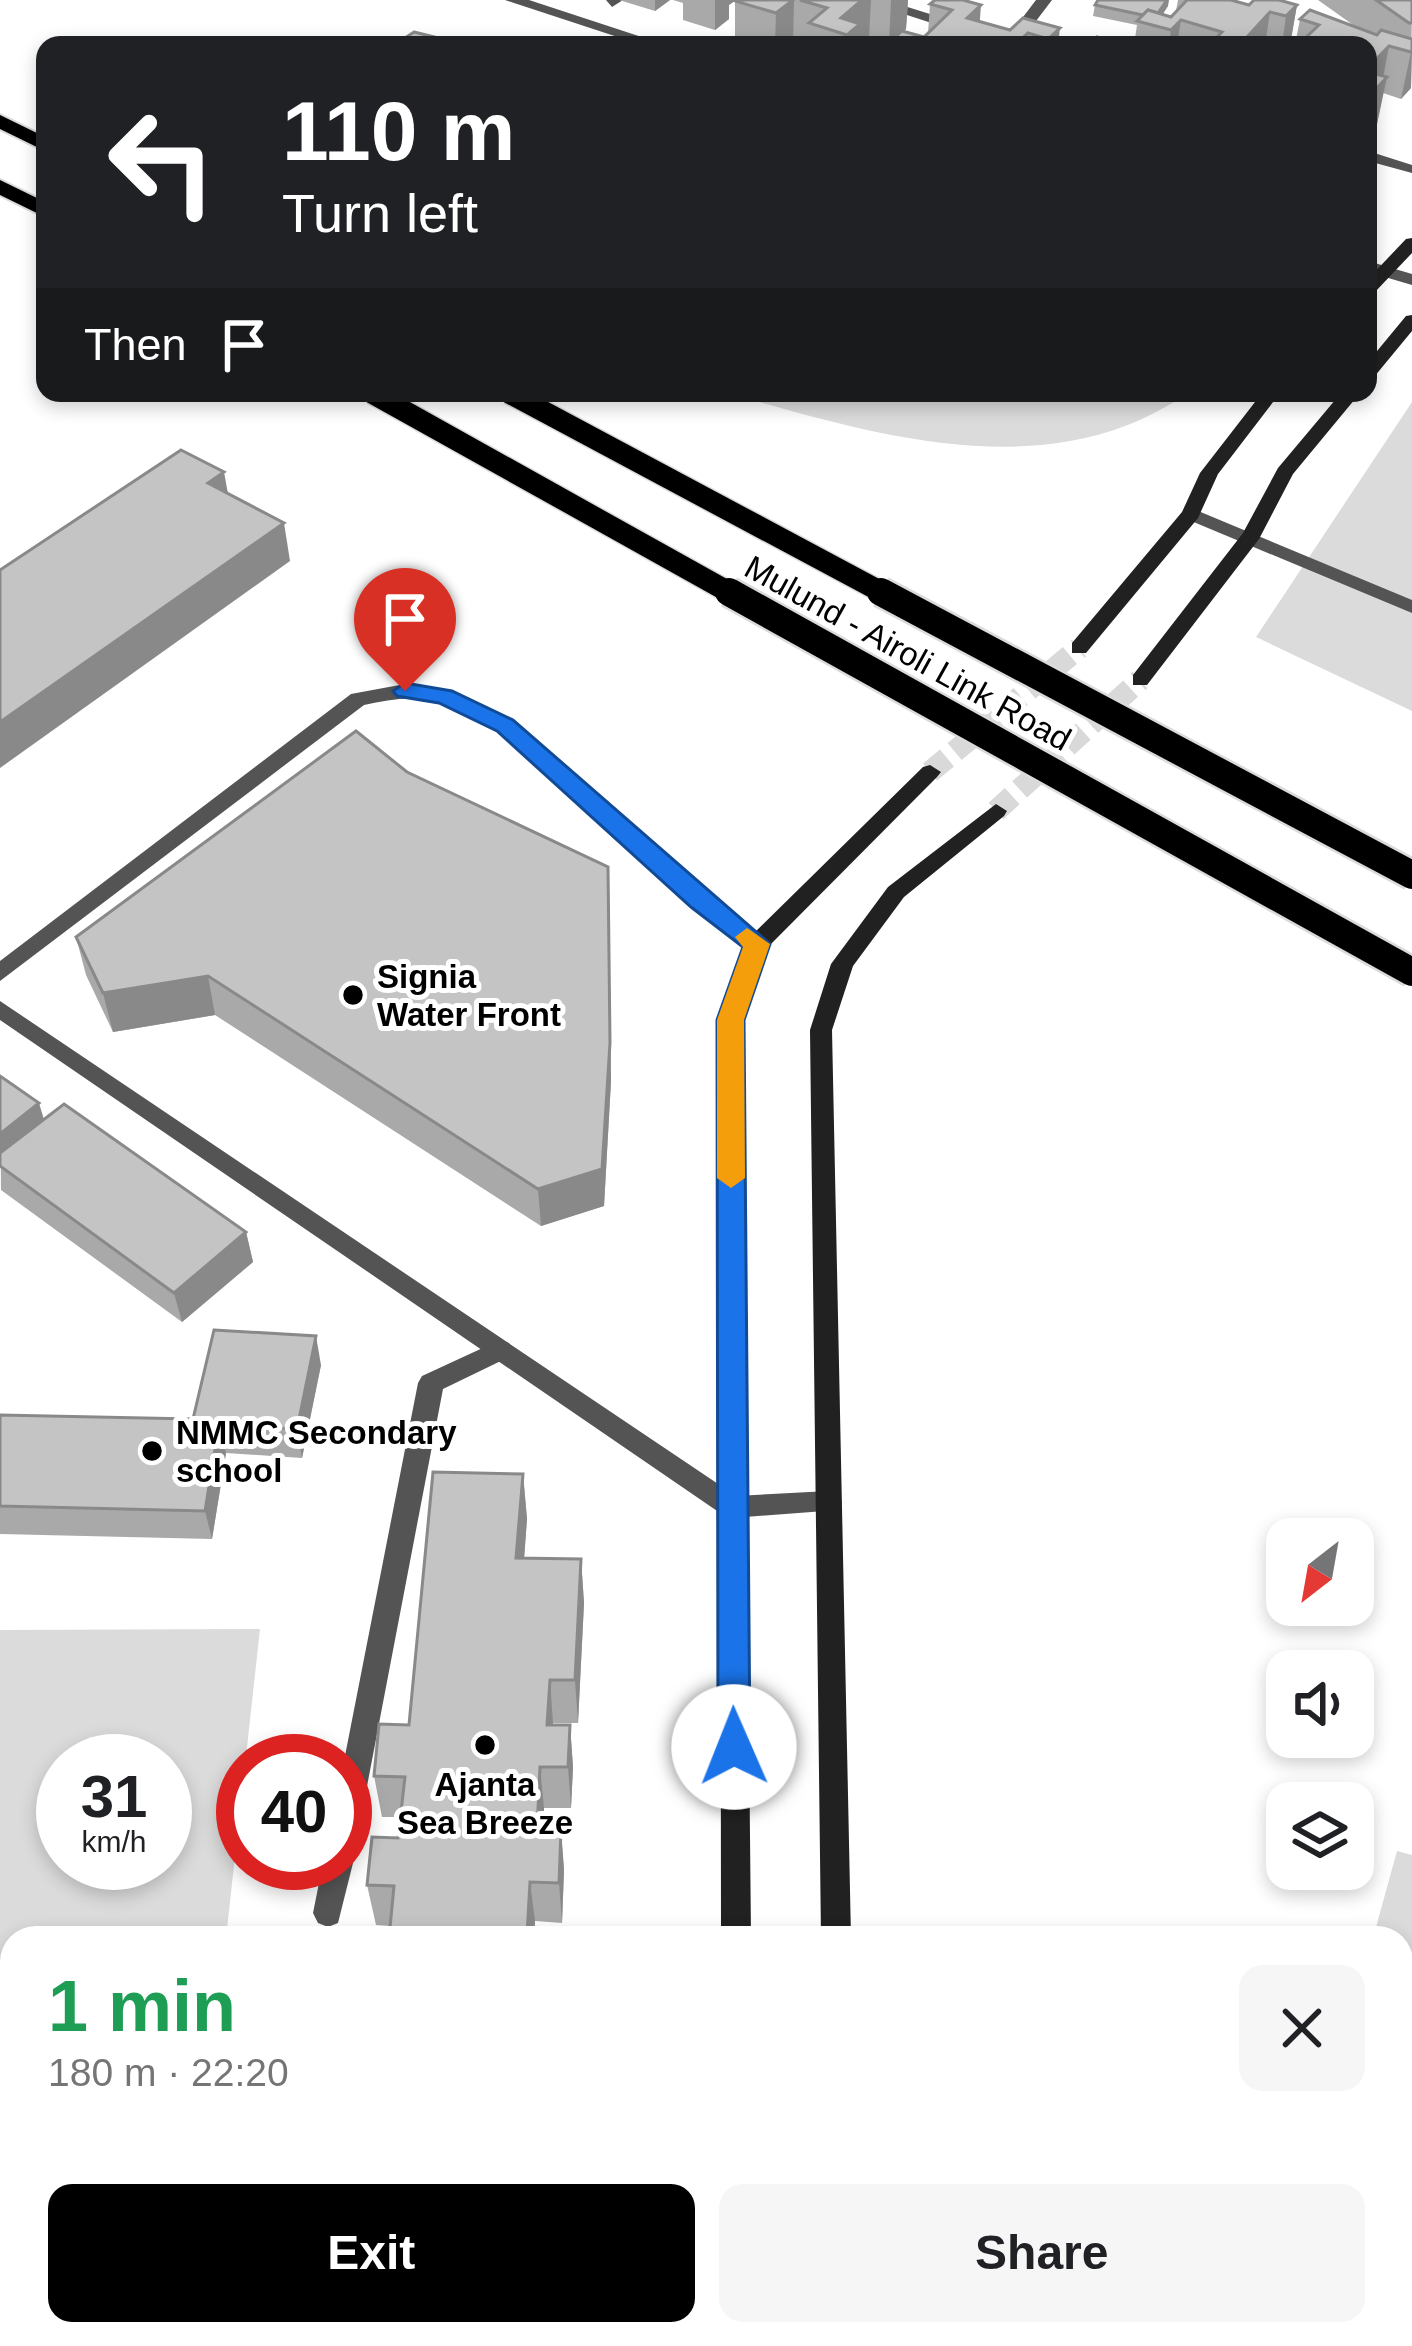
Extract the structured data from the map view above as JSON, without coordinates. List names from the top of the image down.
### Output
{
  "streets": {
    "main road": ["Mulund - Airoli Link Road"]
  },
  "places": ["Signia Water Front", "NMMC Secondary school", "Ajanta Sea Breeze"],
  "north": "bottom left",
  "page": {
    "turn": ["110 m", "Turn left"],
    "then": "Then",
    "speed": "31 km/h",
    "limit": "40",
    "heading": ["1 min", "180 m · 22:20"],
    "buttons": ["Exit", "Share"]
  }
}
